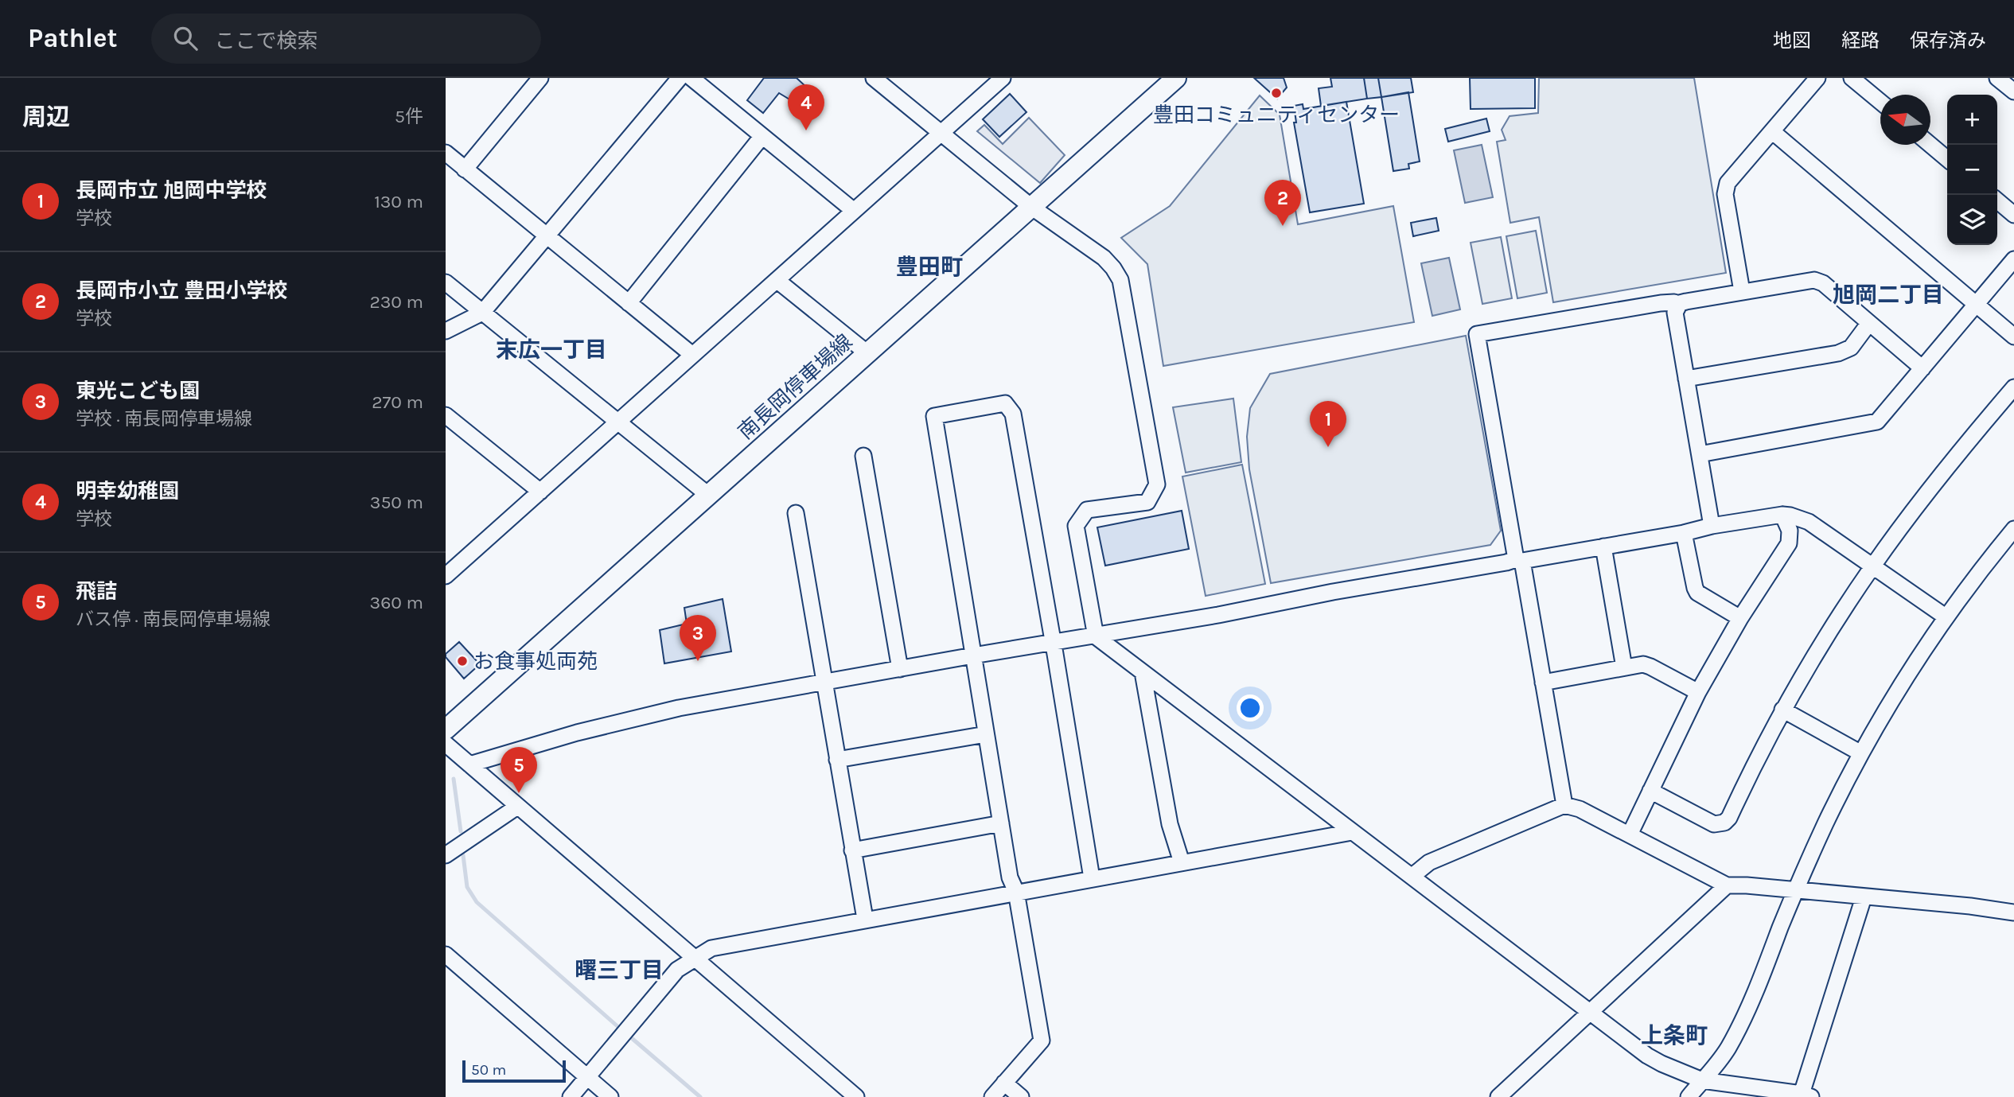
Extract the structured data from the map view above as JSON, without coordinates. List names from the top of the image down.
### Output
{
  "streets": {
    "main road": ["南長岡停車場線"]
  },
  "districts": [
    "豊田町",
    "旭岡二丁目",
    "末広一丁目",
    "曙三丁目",
    "上条町"
  ],
  "places": ["豊田コミュニティセンター", "お食事処両苑"],
  "scale_bar": "50 m",
  "north": "left",
  "page": {
    "header": "Pathlet",
    "search": "ここで検索",
    "nav": ["地図", "経路", "保存済み"],
    "heading": ["周辺", "5件"],
    "pins": [
      "4",
      "2",
      "1",
      "3",
      "5"
    ],
    "map_buttons": ["+", "−"],
    "list": [
      {
        "mark": "1",
        "name": "長岡市立 旭岡中学校",
        "note": "学校",
        "value": "130 m"
      },
      {
        "mark": "2",
        "name": "長岡市小立 豊田小学校",
        "note": "学校",
        "value": "230 m"
      },
      {
        "mark": "3",
        "name": "東光こども園",
        "note": "学校 · 南長岡停車場線",
        "value": "270 m"
      },
      {
        "mark": "4",
        "name": "明幸幼稚園",
        "note": "学校",
        "value": "350 m"
      },
      {
        "mark": "5",
        "name": "飛詰",
        "note": "バス停 · 南長岡停車場線",
        "value": "360 m"
      }
    ],
    "scale": "50 m"
  }
}
